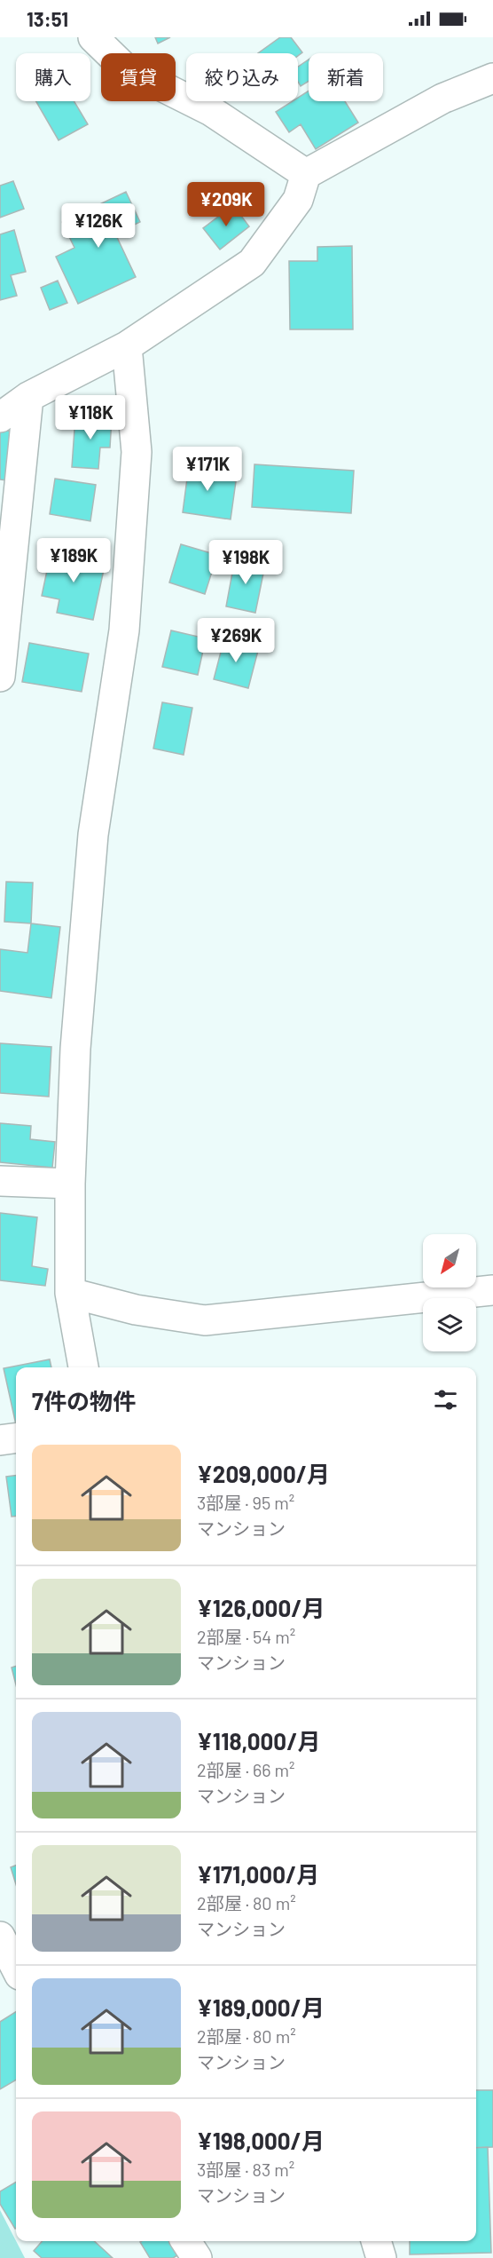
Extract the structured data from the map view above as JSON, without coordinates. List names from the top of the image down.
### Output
{
  "north": "bottom left",
  "page": {
    "status": "13:51",
    "chip": [
      "購入",
      "賃貸",
      "絞り込み",
      "新着"
    ],
    "price": [
      "¥209K",
      "¥126K",
      "¥118K",
      "¥171K",
      "¥189K",
      "¥198K",
      "¥269K"
    ],
    "heading": "7件の物件",
    "list": [
      {
        "name": "¥209,000/月",
        "note": "3部屋 · 95 m² · マンション"
      },
      {
        "name": "¥126,000/月",
        "note": "2部屋 · 54 m² · マンション"
      },
      {
        "name": "¥118,000/月",
        "note": "2部屋 · 66 m² · マンション"
      },
      {
        "name": "¥171,000/月",
        "note": "2部屋 · 80 m² · マンション"
      },
      {
        "name": "¥189,000/月",
        "note": "2部屋 · 80 m² · マンション"
      },
      {
        "name": "¥198,000/月",
        "note": "3部屋 · 83 m² · マンション"
      }
    ]
  }
}
